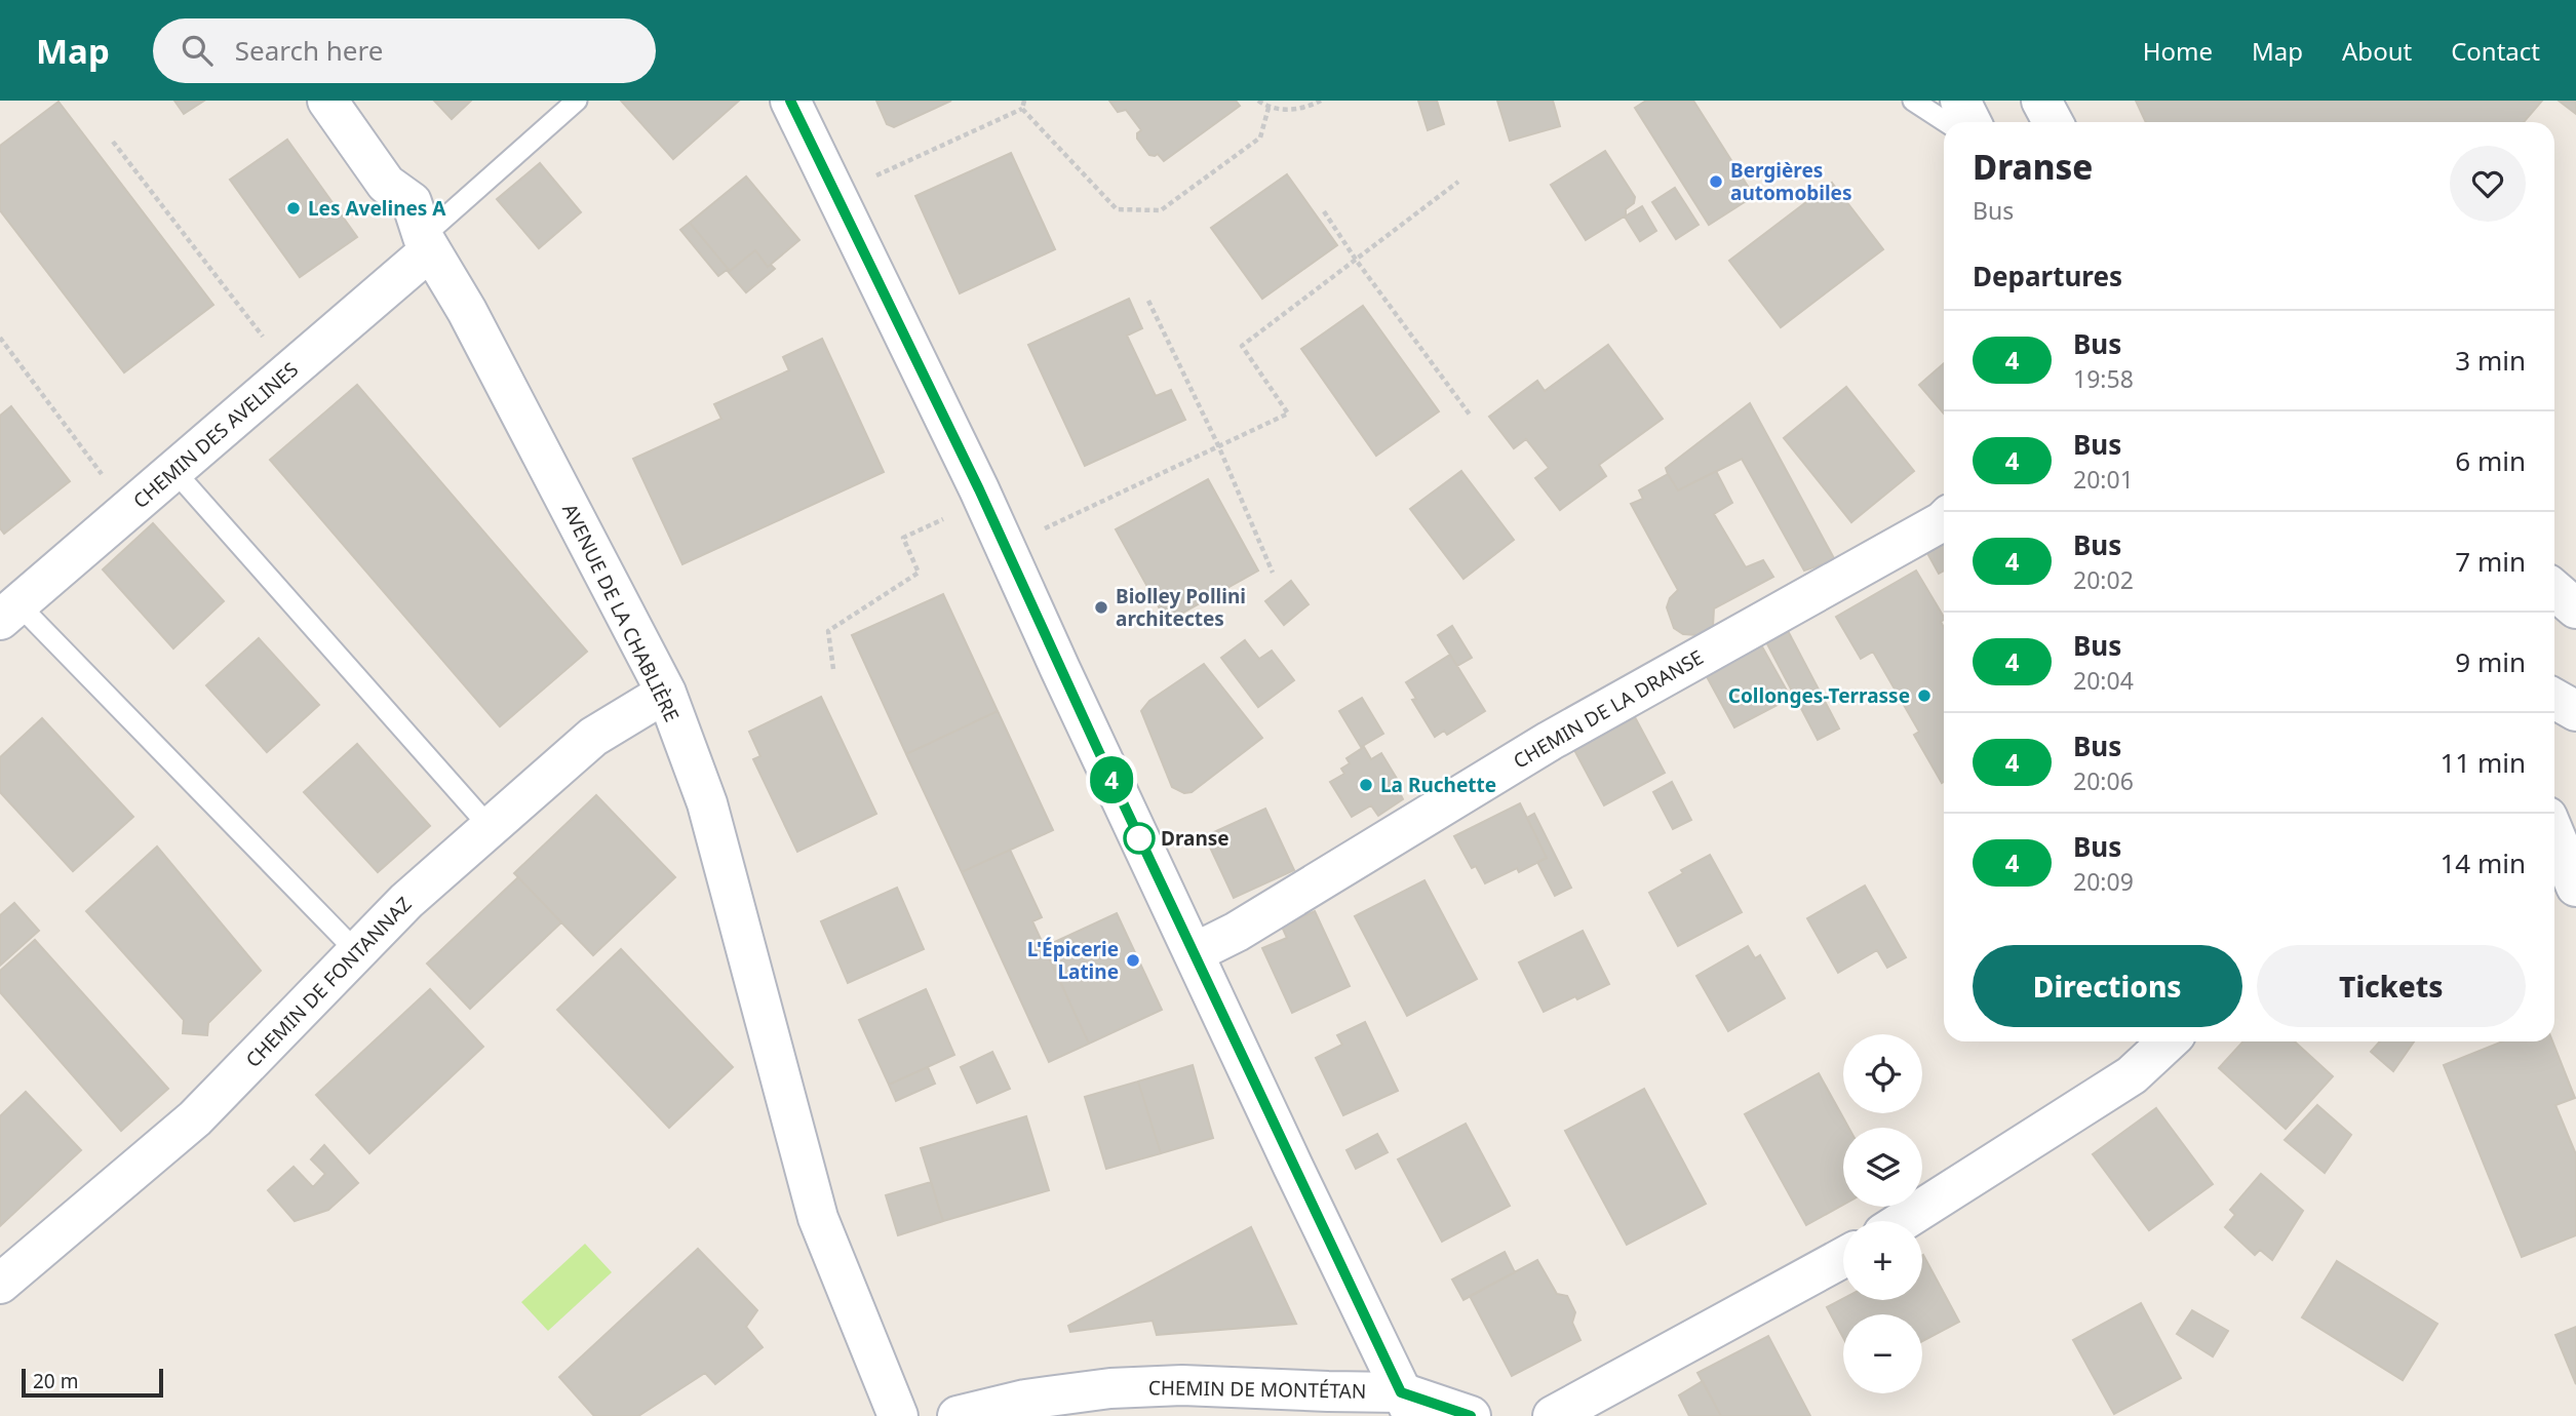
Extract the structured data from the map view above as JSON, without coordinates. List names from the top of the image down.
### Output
{
  "streets": {
    "street": [
      "CHEMIN DES AVELINES",
      "AVENUE DE LA CHABLIÈRE",
      "CHEMIN DE LA DRANSE",
      "CHEMIN DE FONTANNAZ",
      "CHEMIN DE MONTÉTAN"
    ]
  },
  "crossings": [
    ["CHEMIN DES AVELINES", "AVENUE DE LA CHABLIÈRE"],
    ["AVENUE DE LA CHABLIÈRE", "CHEMIN DE FONTANNAZ"]
  ],
  "places": [
    "Bergières automobiles",
    "Les Avelines A",
    "Biolley Pollini architectes",
    "Collonges-Terrasse",
    "La Ruchette",
    "Dranse",
    "L'Épicerie Latine"
  ],
  "lines": ["bus line 4"],
  "scale_bar": "20 m",
  "page": {
    "header": "Map",
    "search": "Search here",
    "nav": [
      "Home",
      "Map",
      "About",
      "Contact"
    ],
    "on_map": "4",
    "heading": [
      ["Dranse", "Bus"],
      "Departures"
    ],
    "list": [
      {
        "mark": "4",
        "name": "Bus",
        "note": "19:58",
        "value": "3 min"
      },
      {
        "mark": "4",
        "name": "Bus",
        "note": "20:01",
        "value": "6 min"
      },
      {
        "mark": "4",
        "name": "Bus",
        "note": "20:02",
        "value": "7 min"
      },
      {
        "mark": "4",
        "name": "Bus",
        "note": "20:04",
        "value": "9 min"
      },
      {
        "mark": "4",
        "name": "Bus",
        "note": "20:06",
        "value": "11 min"
      },
      {
        "mark": "4",
        "name": "Bus",
        "note": "20:09",
        "value": "14 min"
      }
    ],
    "buttons": ["Directions", "Tickets"],
    "map_buttons": ["+", "−"],
    "scale": "20 m"
  }
}
